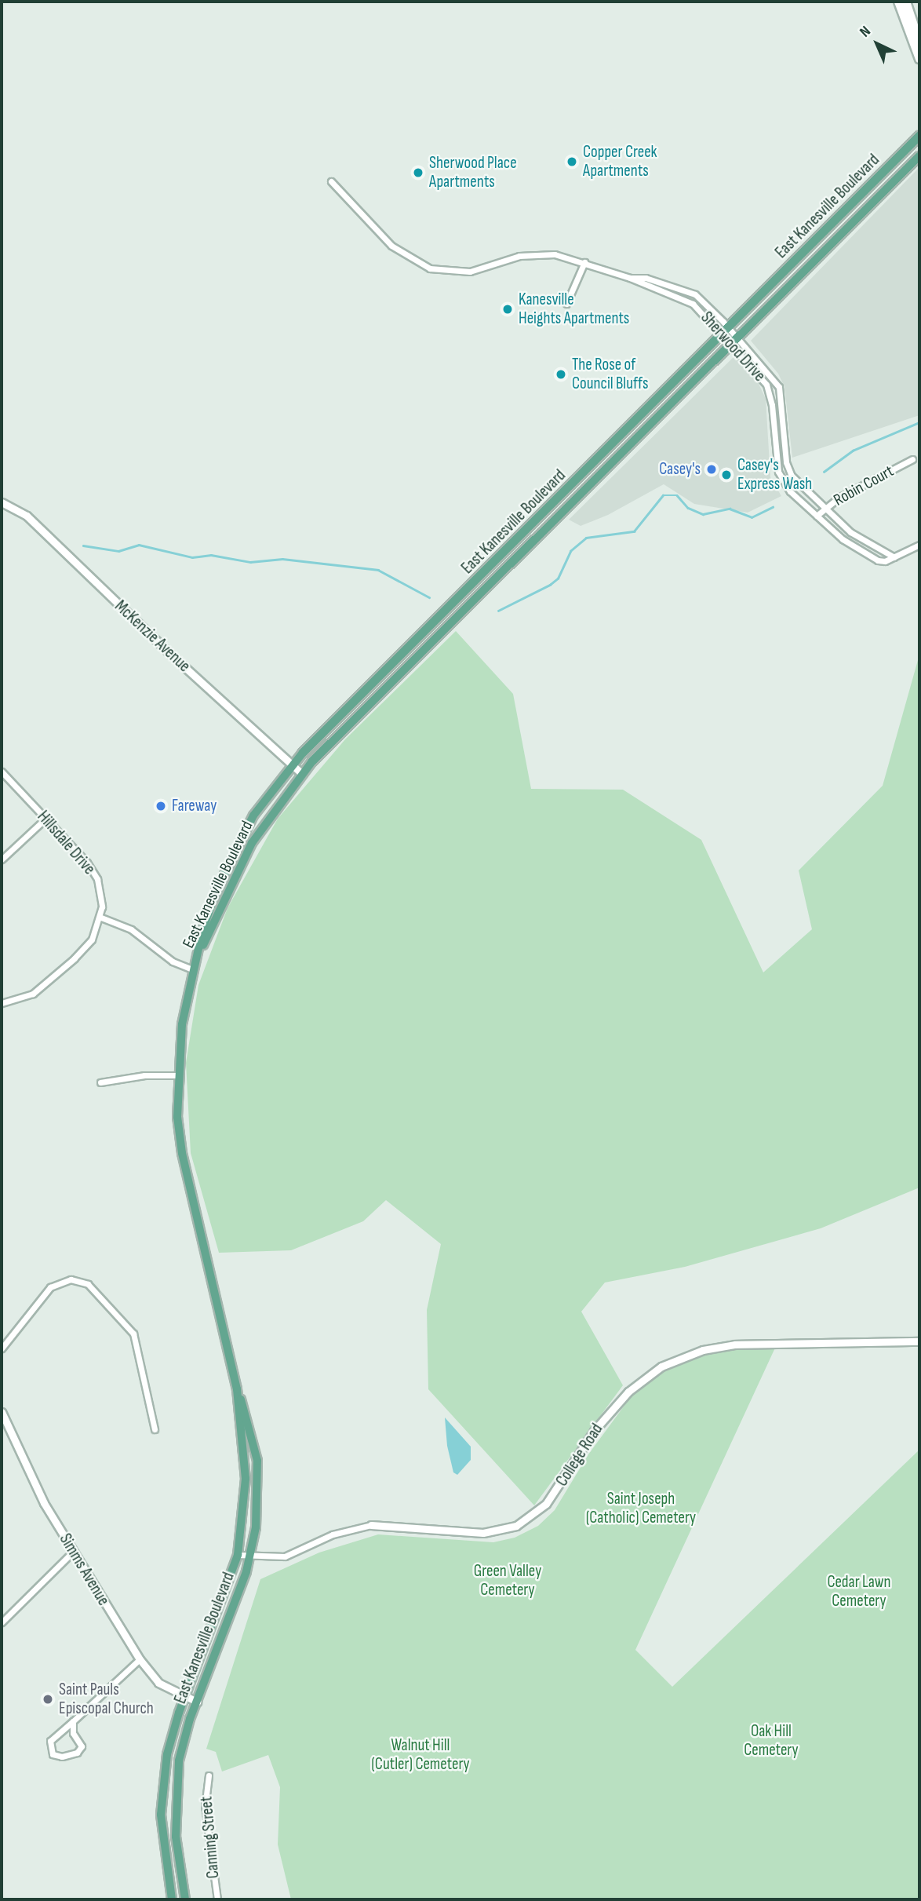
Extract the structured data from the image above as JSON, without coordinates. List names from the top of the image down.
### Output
{
  "streets": {
    "main road": ["East Kanesville Boulevard"],
    "street": [
      "Sherwood Drive",
      "Robin Court",
      "McKenzie Avenue",
      "Hillsdale Drive",
      "College Road",
      "Simms Avenue",
      "Canning Street"
    ]
  },
  "crossings": [
    ["East Kanesville Boulevard", "Sherwood Drive"],
    ["East Kanesville Boulevard", "McKenzie Avenue"],
    ["East Kanesville Boulevard", "College Road"],
    ["East Kanesville Boulevard", "Simms Avenue"],
    ["Sherwood Drive", "Robin Court"]
  ],
  "parks": [
    "Saint Joseph (Catholic) Cemetery",
    "Green Valley Cemetery",
    "Cedar Lawn Cemetery",
    "Oak Hill Cemetery",
    "Walnut Hill (Cutler) Cemetery"
  ],
  "places": [
    "Copper Creek Apartments",
    "Sherwood Place Apartments",
    "Kanesville Heights Apartments",
    "The Rose of Council Bluffs",
    "Casey's",
    "Casey's Express Wash",
    "Fareway",
    "Saint Pauls Episcopal Church"
  ],
  "north": "top left"
}
